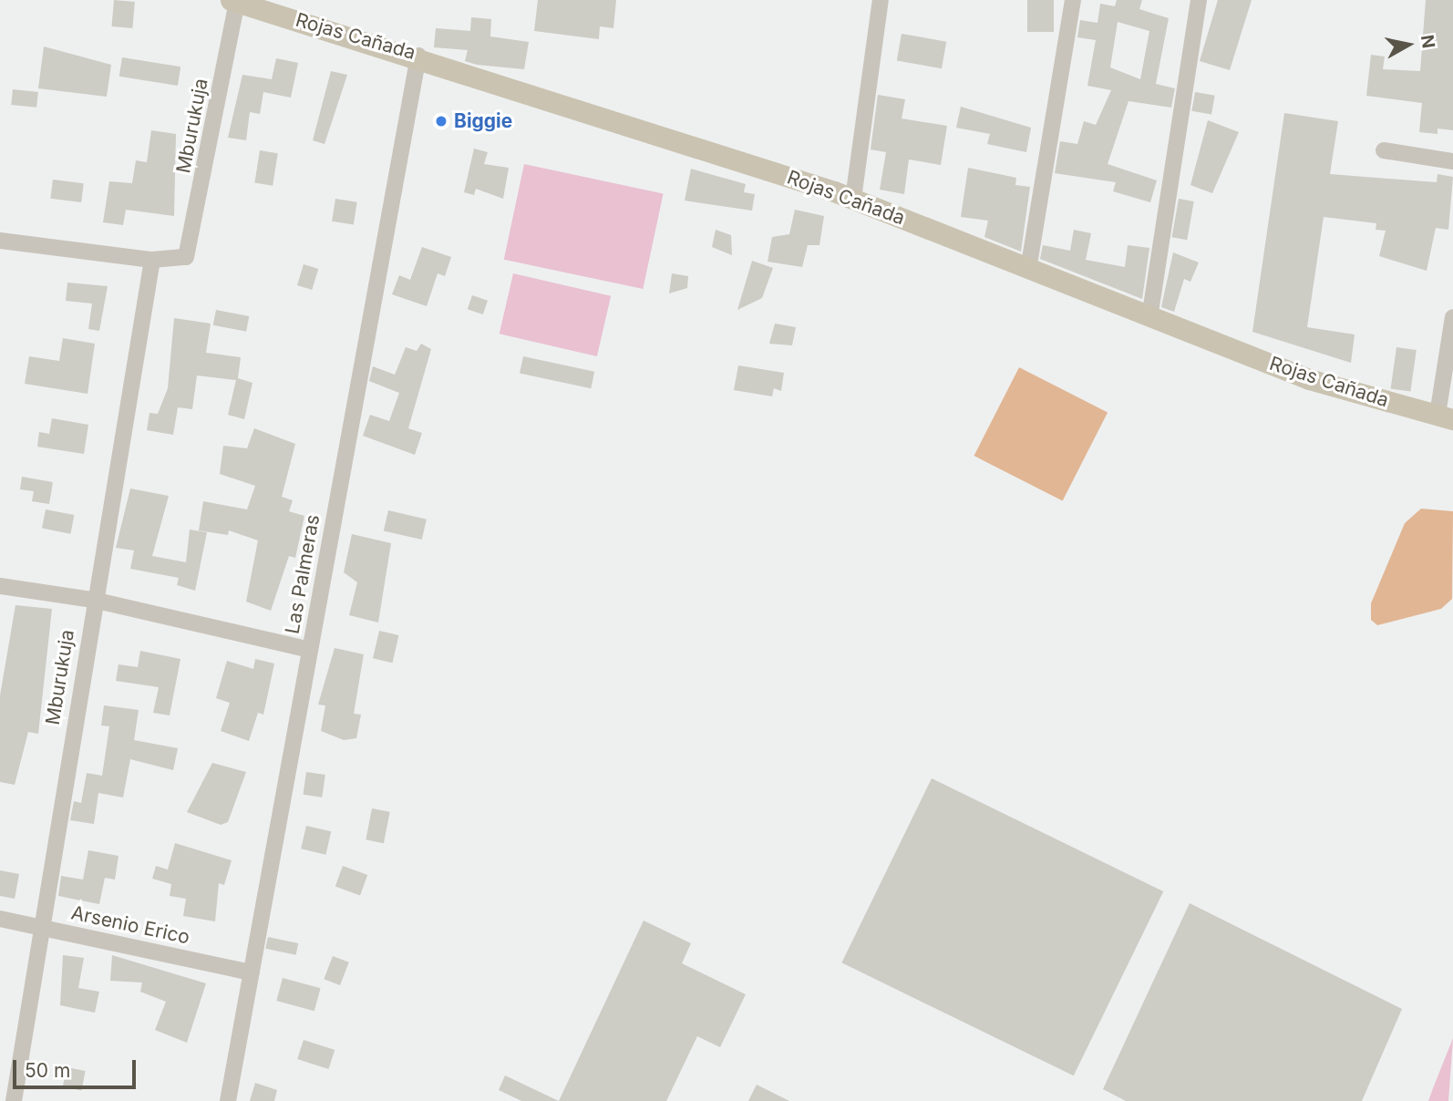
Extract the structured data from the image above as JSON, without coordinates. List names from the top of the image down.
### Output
{
  "streets": {
    "main road": ["Rojas Cañada"],
    "street": ["Mburukuja", "Las Palmeras", "Arsenio Erico"]
  },
  "crossings": [
    ["Rojas Cañada", "Mburukuja"],
    ["Rojas Cañada", "Las Palmeras"],
    ["Mburukuja", "Arsenio Erico"],
    ["Las Palmeras", "Arsenio Erico"]
  ],
  "places": ["Biggie"],
  "scale_bar": "50 m",
  "north": "right"
}
